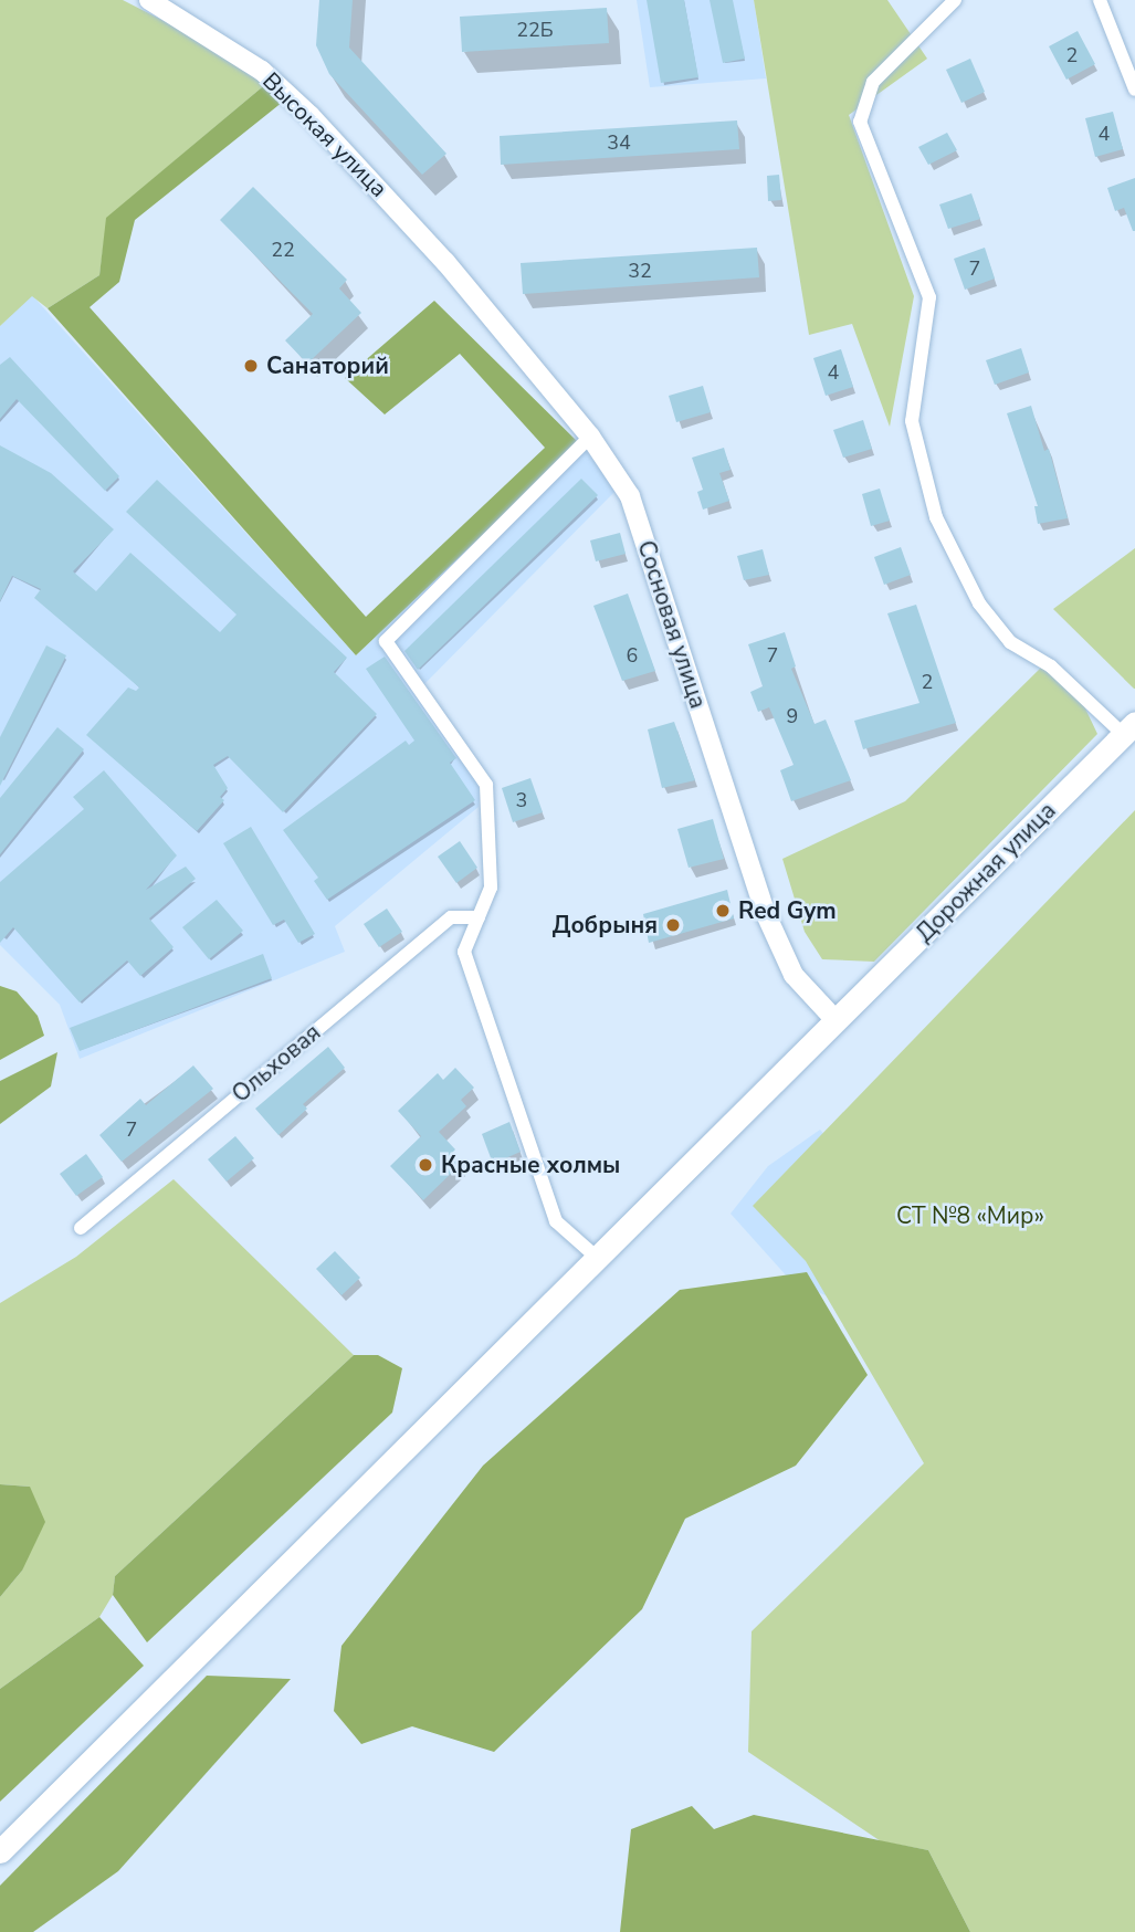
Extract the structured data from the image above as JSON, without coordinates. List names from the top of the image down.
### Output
{
  "streets": {
    "main road": ["Дорожная улица"],
    "street": ["Высокая улица", "Сосновая улица", "Ольховая"]
  },
  "crossings": [
    ["Высокая улица", "Сосновая улица"],
    ["Сосновая улица", "Дорожная улица"]
  ],
  "parks": ["СТ №8 «Мир»"],
  "places": [
    "Санаторий",
    "Red Gym",
    "Добрыня",
    "Красные холмы"
  ],
  "house_numbers": [
    "22Б",
    "2",
    "4",
    "34",
    "22",
    "7",
    "32",
    "4",
    "6",
    "7",
    "2",
    "9",
    "3",
    "7"
  ]
}
